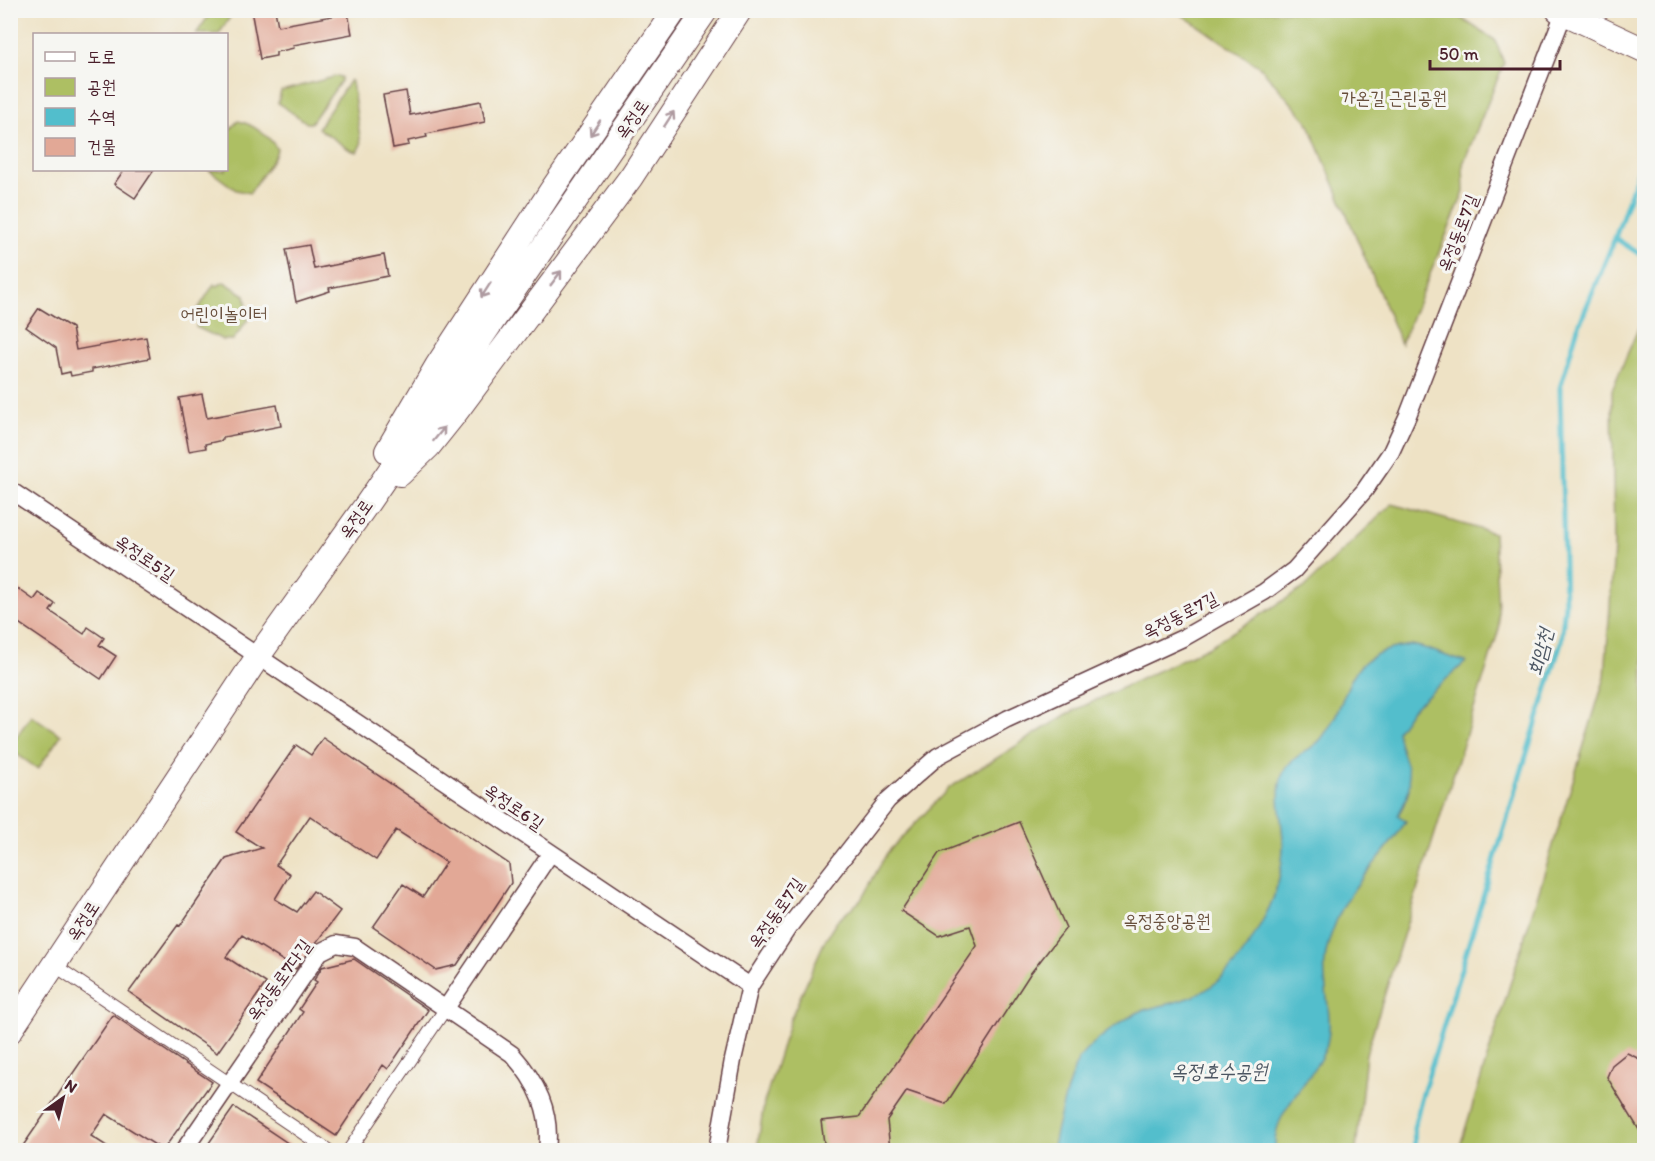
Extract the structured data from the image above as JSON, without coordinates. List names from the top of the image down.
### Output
{
  "streets": {
    "main road": ["옥정로"],
    "street": [
      "옥정동로7길",
      "옥정로5길",
      "옥정로6길",
      "옥정동로7다길"
    ]
  },
  "crossings": [
    ["옥정로", "옥정로5길"],
    ["옥정로", "옥정로6길"],
    ["옥정동로7길", "옥정로6길"],
    ["옥정로5길", "옥정로6길"]
  ],
  "water": ["회암천", "옥정호수공원"],
  "parks": ["가온길 근린공원", "어린이놀이터", "옥정중앙공원"],
  "legend": [
    "도로",
    "공원",
    "수역",
    "건물"
  ],
  "scale_bar": "50 m",
  "north": "top right"
}
